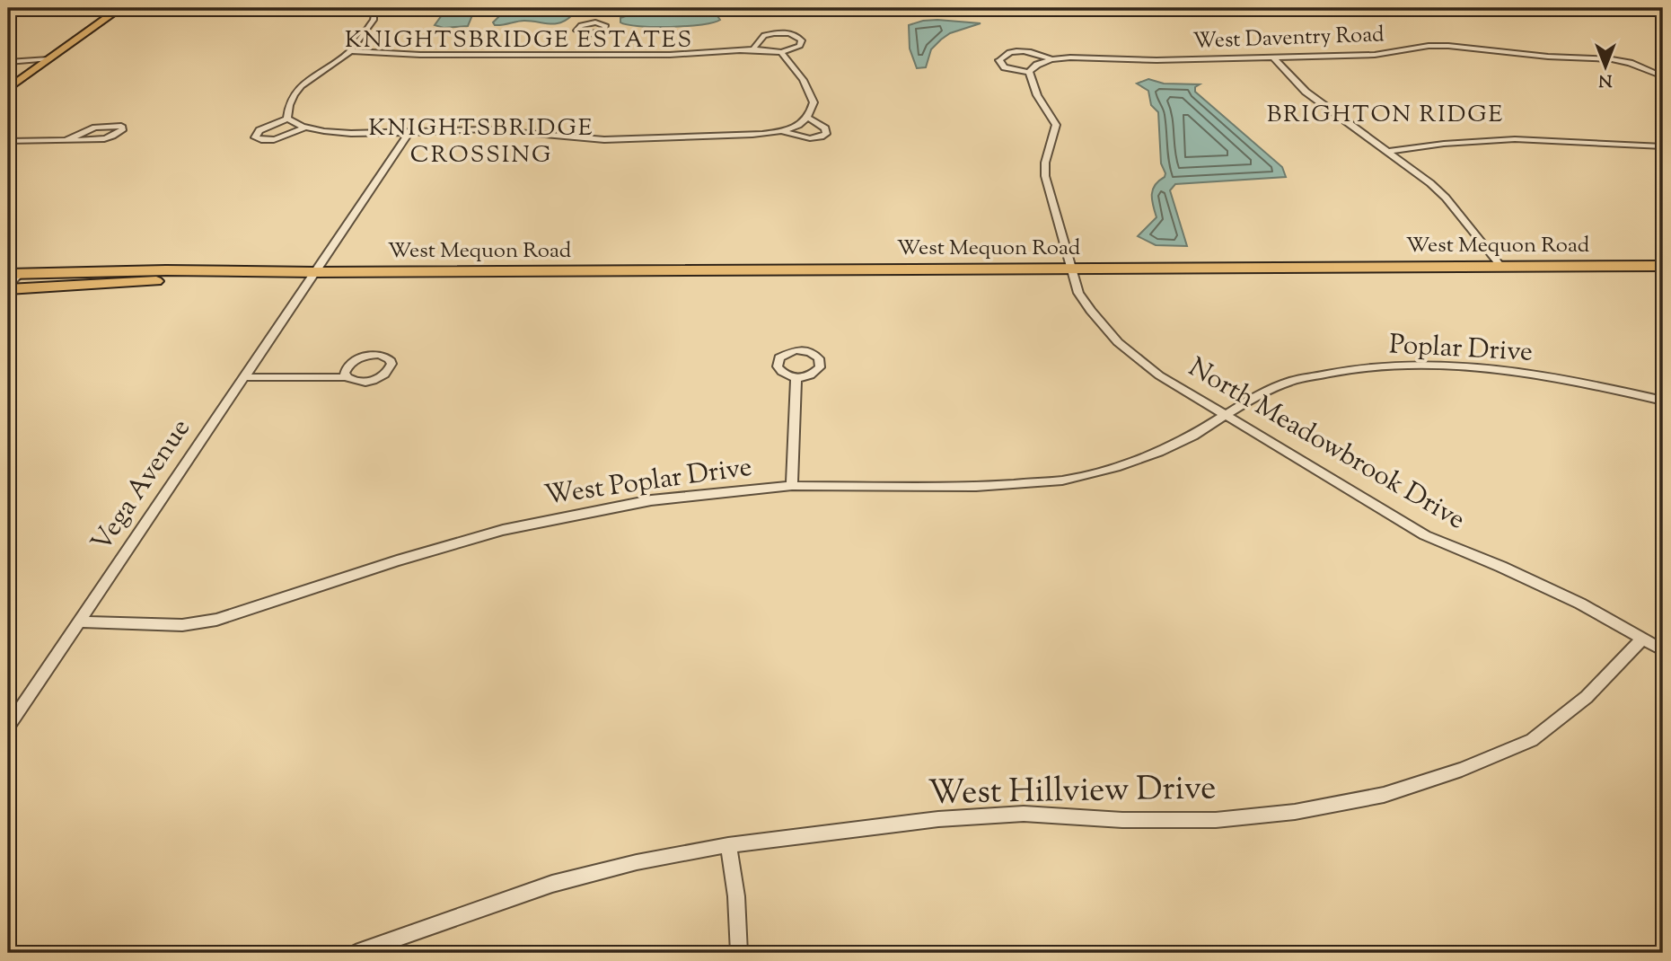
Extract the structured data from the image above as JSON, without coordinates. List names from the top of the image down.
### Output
{
  "streets": {
    "main road": ["West Mequon Road"],
    "street": [
      "West Daventry Road",
      "Poplar Drive",
      "North Meadowbrook Drive",
      "West Poplar Drive",
      "Vega Avenue",
      "West Hillview Drive"
    ]
  },
  "crossings": [
    ["West Daventry Road", "North Meadowbrook Drive"],
    ["West Mequon Road", "North Meadowbrook Drive"],
    ["West Mequon Road", "Vega Avenue"],
    ["Poplar Drive", "North Meadowbrook Drive"],
    ["Poplar Drive", "West Poplar Drive"],
    ["North Meadowbrook Drive", "West Poplar Drive"],
    ["North Meadowbrook Drive", "West Hillview Drive"],
    ["West Poplar Drive", "Vega Avenue"]
  ],
  "districts": ["KNIGHTSBRIDGE ESTATES", "BRIGHTON RIDGE", "KNIGHTSBRIDGE CROSSING"],
  "north": "bottom"
}
